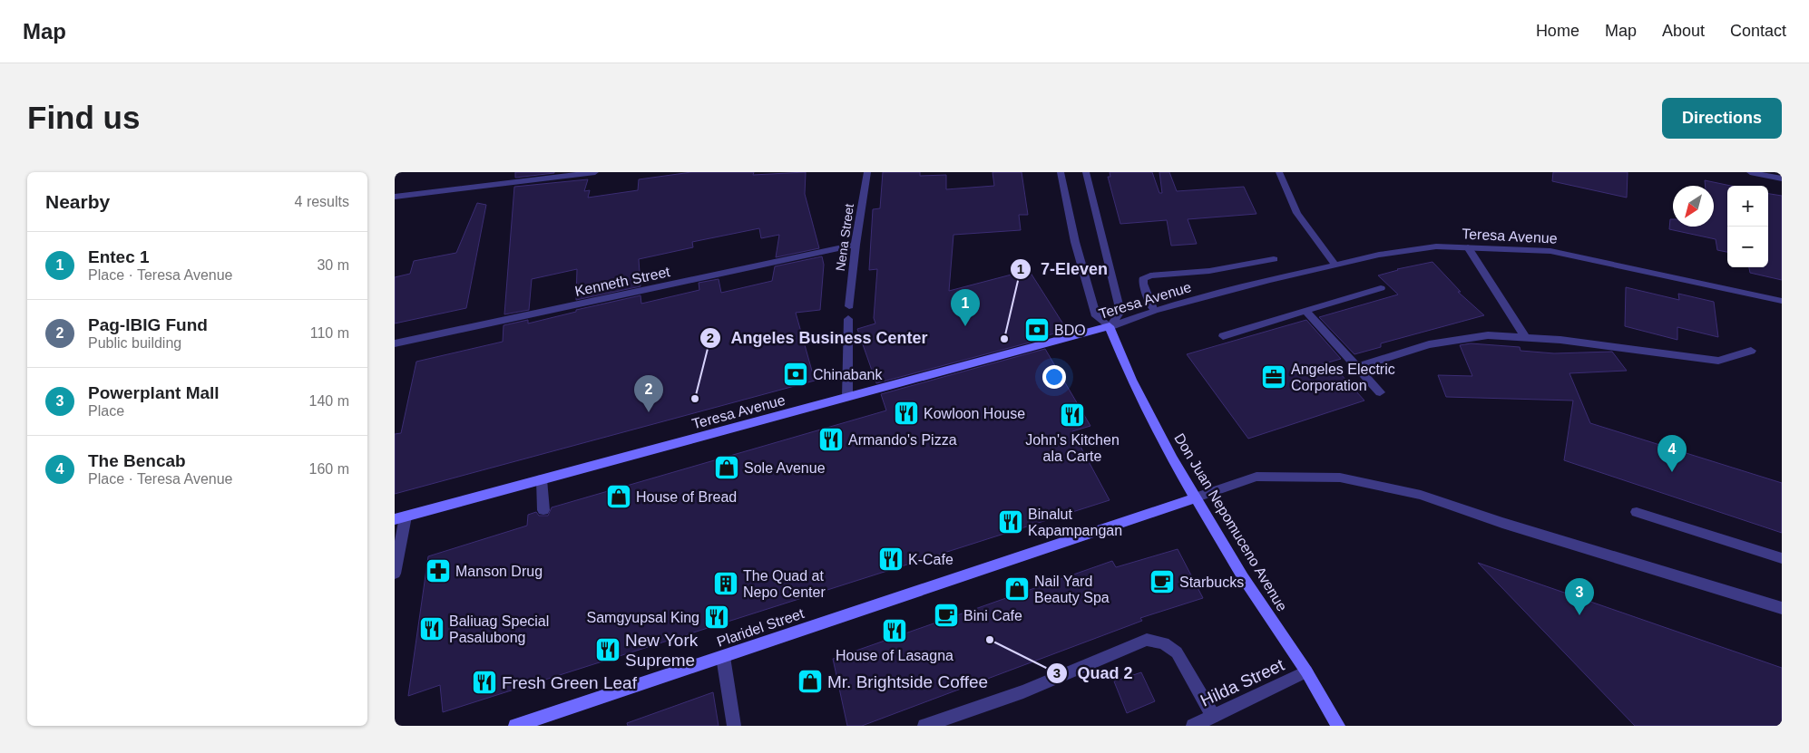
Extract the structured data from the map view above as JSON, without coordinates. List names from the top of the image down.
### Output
{
  "streets": {
    "street": [
      "Teresa Avenue",
      "Nena Street",
      "Kenneth Street",
      "Don Juan Nepomuceno Avenue",
      "Plaridel Street",
      "Hilda Street"
    ]
  },
  "crossings": [
    ["Teresa Avenue", "Don Juan Nepomuceno Avenue"],
    ["Nena Street", "Kenneth Street"],
    ["Don Juan Nepomuceno Avenue", "Plaridel Street"],
    ["Don Juan Nepomuceno Avenue", "Hilda Street"]
  ],
  "places": {
    "bank": ["BDO", "Chinabank"],
    "other": ["7-Eleven", "Angeles Business Center", "Quad 2"],
    "office": ["Angeles Electric Corporation"],
    "restaurant": [
      "Kowloon House",
      "John's Kitchen ala Carte",
      "Armando's Pizza",
      "Binalut Kapampangan",
      "K-Cafe",
      "Samgyupsal King",
      "Baliuag Special Pasalubong",
      "House of Lasagna",
      "New York Supreme",
      "Fresh Green Leaf"
    ],
    "shop": [
      "Sole Avenue",
      "House of Bread",
      "Nail Yard Beauty Spa",
      "Mr. Brightside Coffee"
    ],
    "pharmacy": ["Manson Drug"],
    "cafe": ["Starbucks", "Bini Cafe"],
    "building": ["The Quad at Nepo Center"]
  },
  "north": "bottom left",
  "page": {
    "header": "Map",
    "nav": [
      "Home",
      "Map",
      "About",
      "Contact"
    ],
    "buttons": "Directions",
    "title": "Find us",
    "heading": ["Nearby", "4 results"],
    "map_buttons": ["+", "−"],
    "list": [
      {
        "mark": "1",
        "name": "Entec 1",
        "note": "Place · Teresa Avenue",
        "value": "30 m"
      },
      {
        "mark": "2",
        "name": "Pag-IBIG Fund",
        "note": "Public building",
        "value": "110 m"
      },
      {
        "mark": "3",
        "name": "Powerplant Mall",
        "note": "Place",
        "value": "140 m"
      },
      {
        "mark": "4",
        "name": "The Bencab",
        "note": "Place · Teresa Avenue",
        "value": "160 m"
      }
    ],
    "pins": [
      "1",
      "2",
      "4",
      "3"
    ]
  }
}
